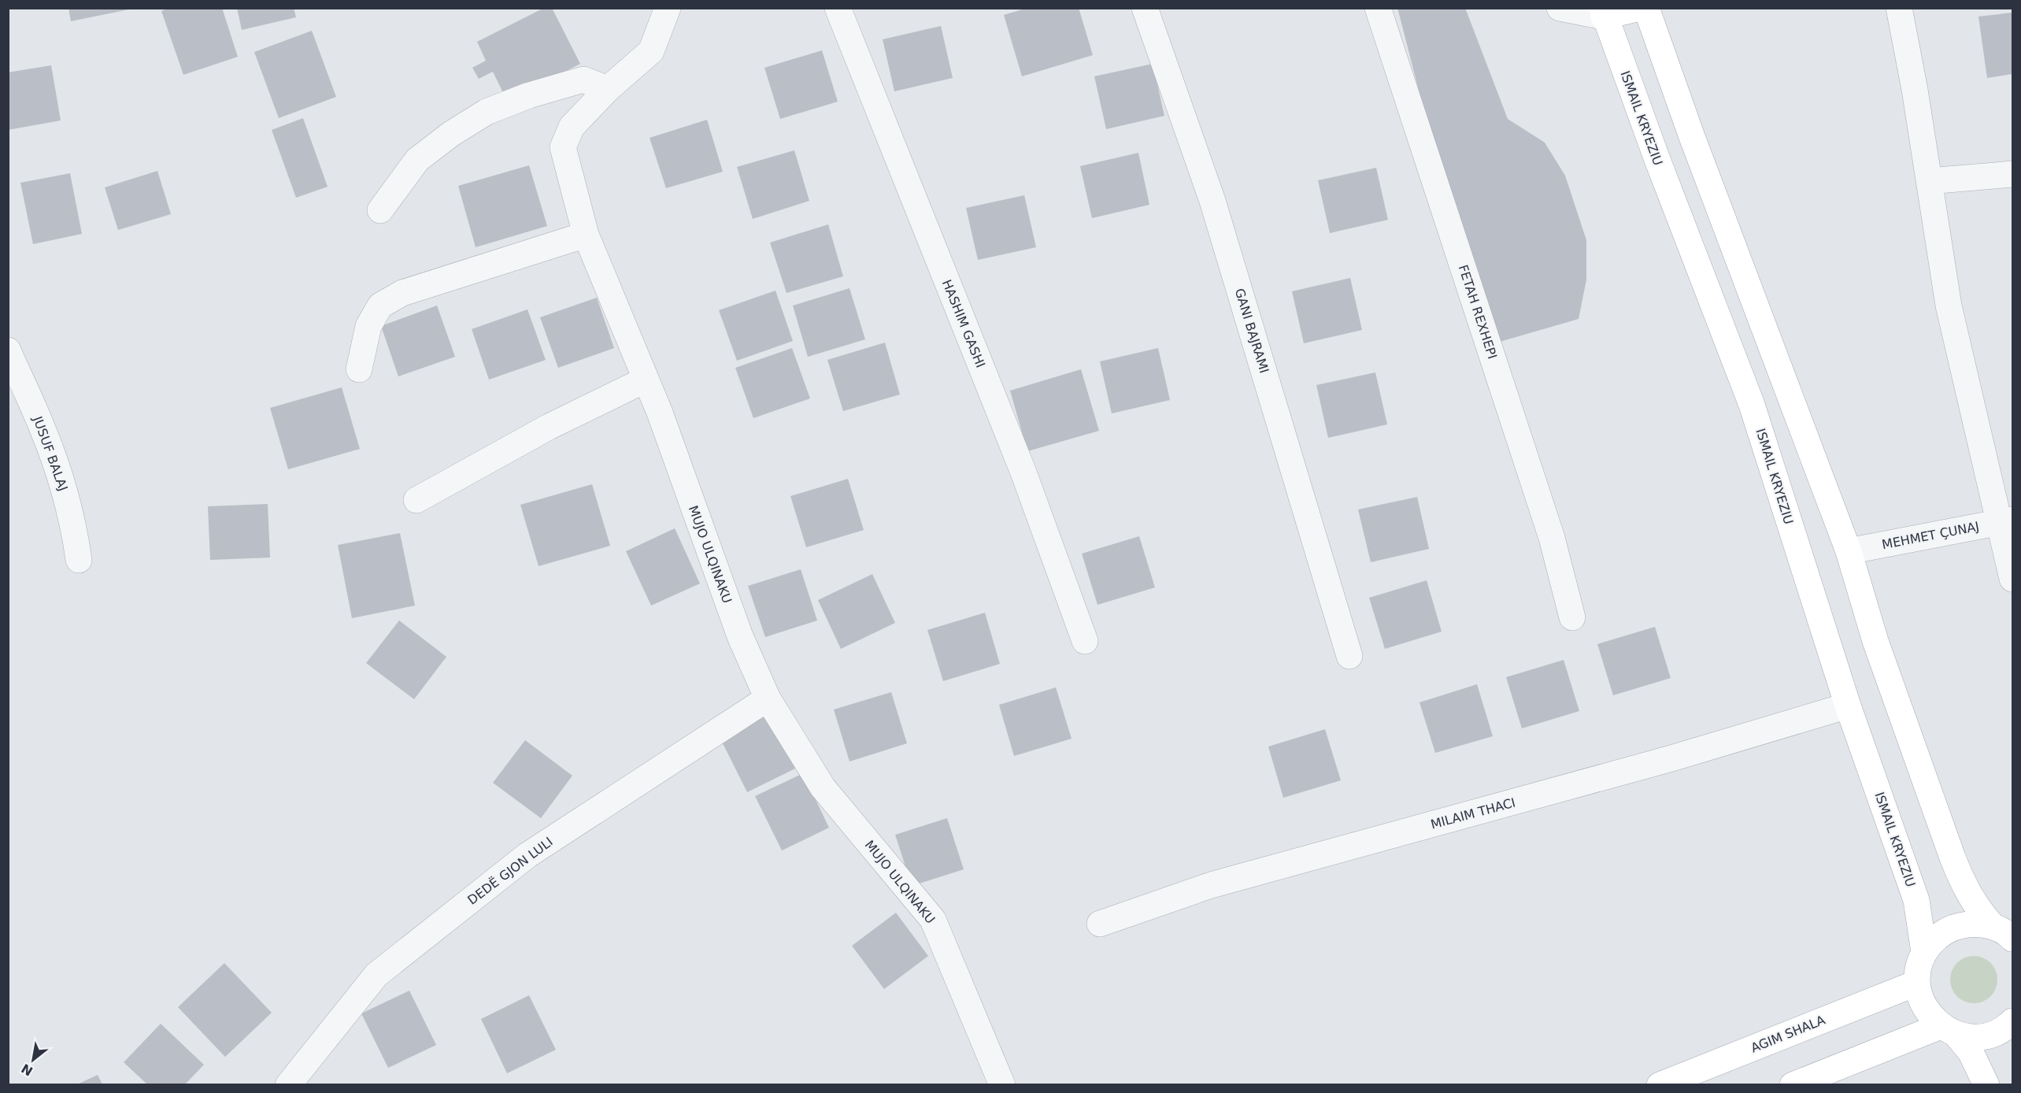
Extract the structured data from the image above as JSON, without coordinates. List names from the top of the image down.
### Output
{
  "streets": {
    "main road": ["ISMAIL KRYEZIU", "AGIM SHALA"],
    "street": [
      "FETAH REXHEPI",
      "HASHIM GASHI",
      "GANI BAJRAMI",
      "JUSUF BALAJ",
      "MEHMET ÇUNAJ",
      "MUJO ULQINAKU",
      "MILAIM THACI",
      "DEDË GJON LULI"
    ]
  },
  "crossings": [
    ["ISMAIL KRYEZIU", "MEHMET ÇUNAJ"],
    ["ISMAIL KRYEZIU", "MILAIM THACI"],
    ["ISMAIL KRYEZIU", "AGIM SHALA"],
    ["MUJO ULQINAKU", "DEDË GJON LULI"]
  ],
  "north": "bottom left"
}
